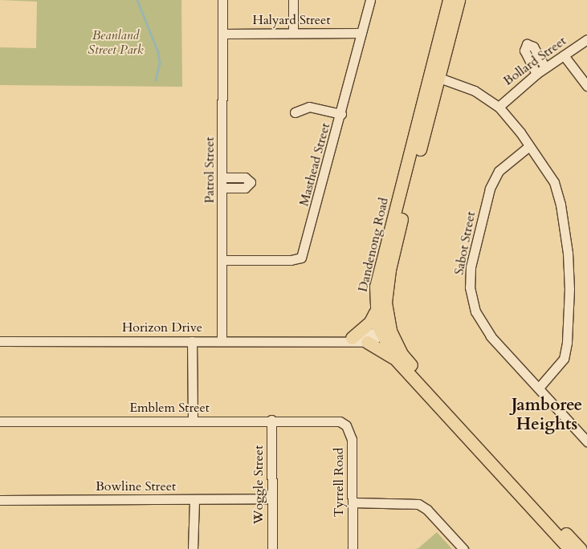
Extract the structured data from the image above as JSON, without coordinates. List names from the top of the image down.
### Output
{
  "streets": {
    "main road": ["Dandenong Road"],
    "street": [
      "Halyard Street",
      "Bollard Street",
      "Masthead Street",
      "Patrol Street",
      "Sabot Street",
      "Horizon Drive",
      "Emblem Street",
      "Tyrrell Road",
      "Woggle Street",
      "Bowline Street"
    ]
  },
  "crossings": [
    ["Halyard Street", "Masthead Street"],
    ["Halyard Street", "Patrol Street"],
    ["Masthead Street", "Patrol Street"],
    ["Patrol Street", "Horizon Drive"],
    ["Dandenong Road", "Horizon Drive"],
    ["Emblem Street", "Tyrrell Road"],
    ["Emblem Street", "Woggle Street"],
    ["Woggle Street", "Bowline Street"]
  ],
  "districts": ["Jamboree Heights"],
  "parks": ["Beanland Street Park"]
}
